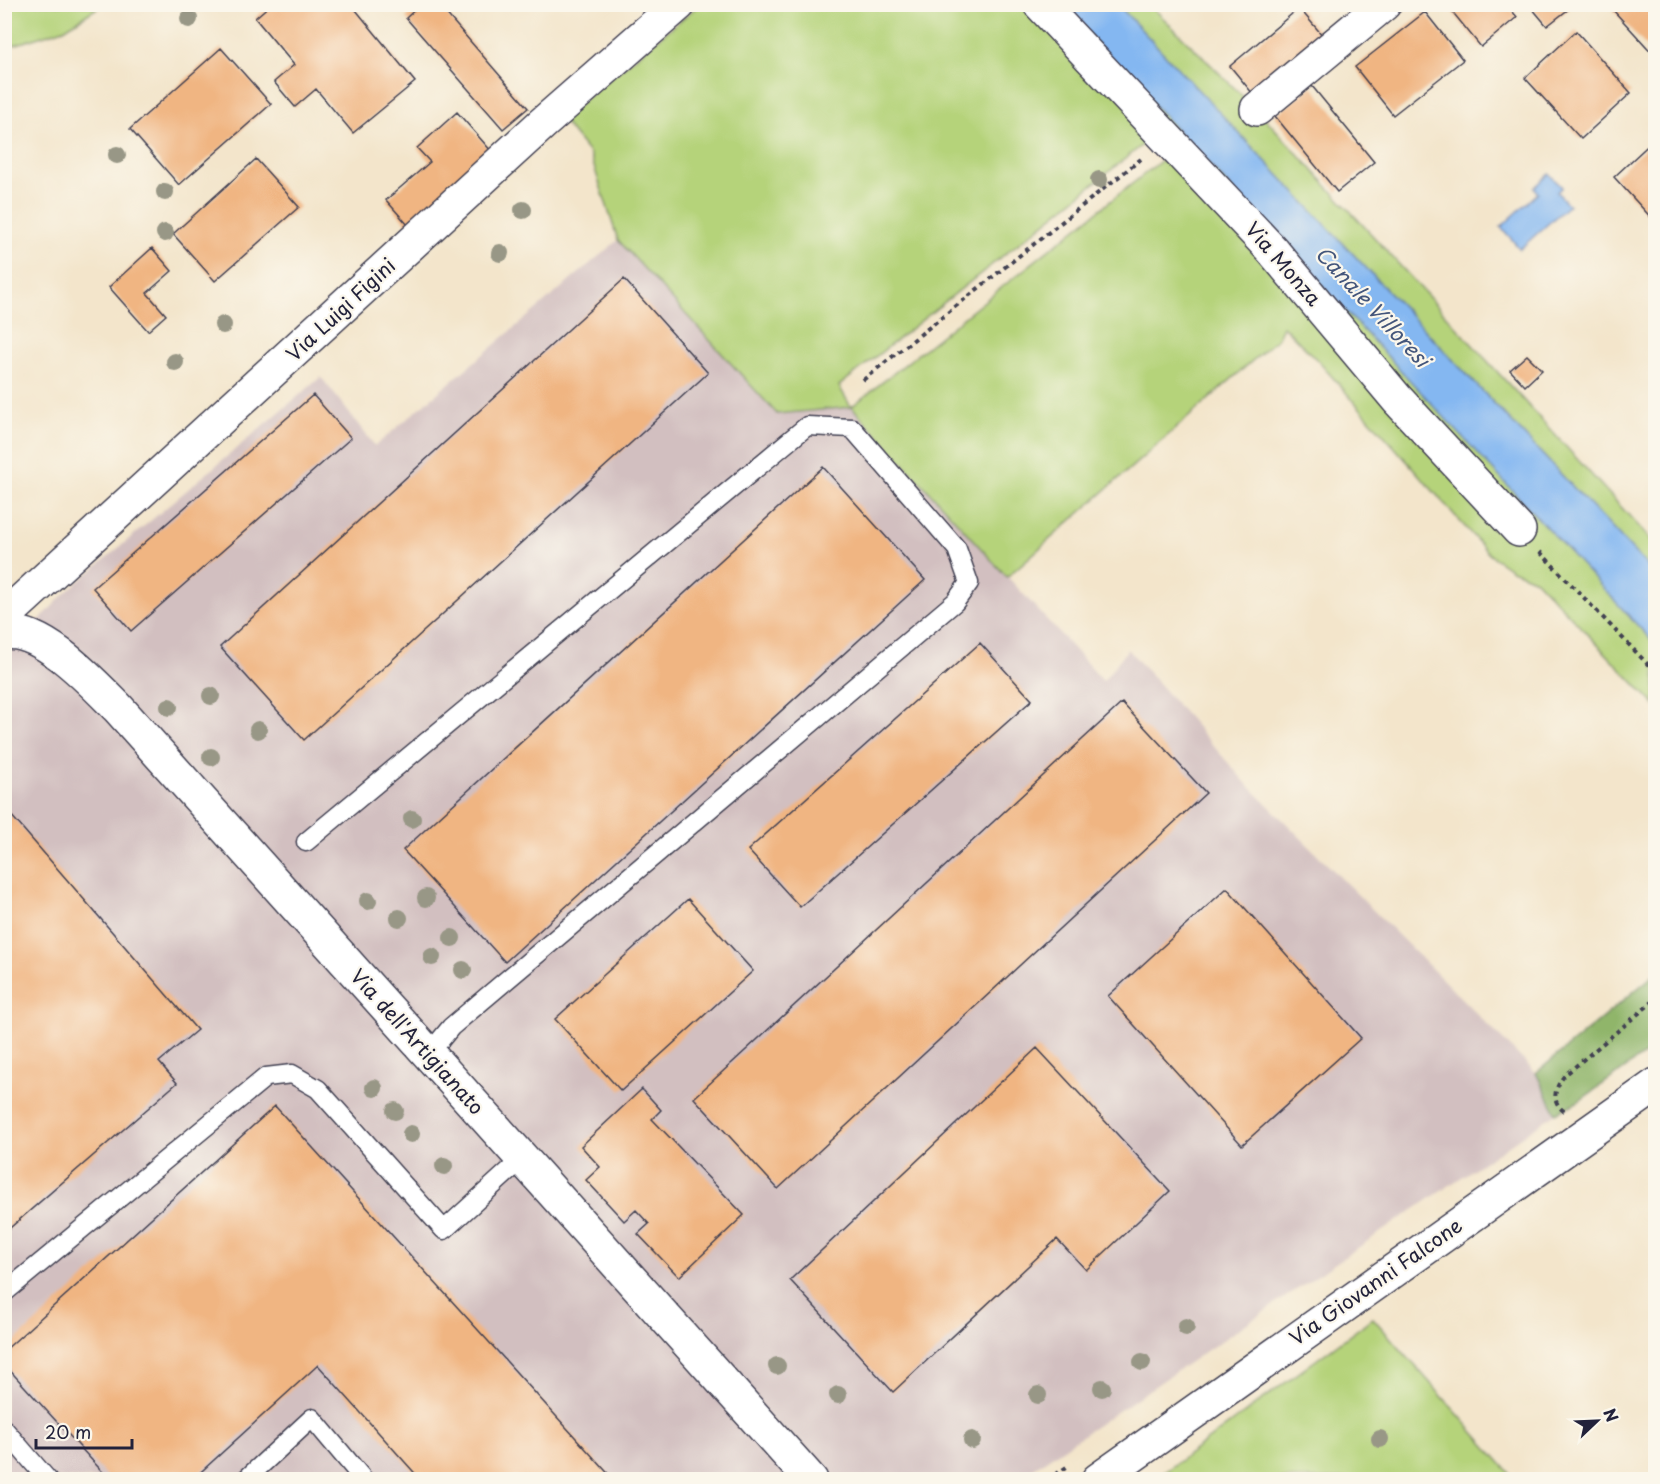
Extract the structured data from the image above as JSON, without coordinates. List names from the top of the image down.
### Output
{
  "streets": {
    "street": [
      "Via Monza",
      "Via Luigi Figini",
      "Via dell'Artigianato",
      "Via Giovanni Falcone"
    ]
  },
  "water": ["Canale Villoresi"],
  "scale_bar": "20 m",
  "north": "top right"
}
